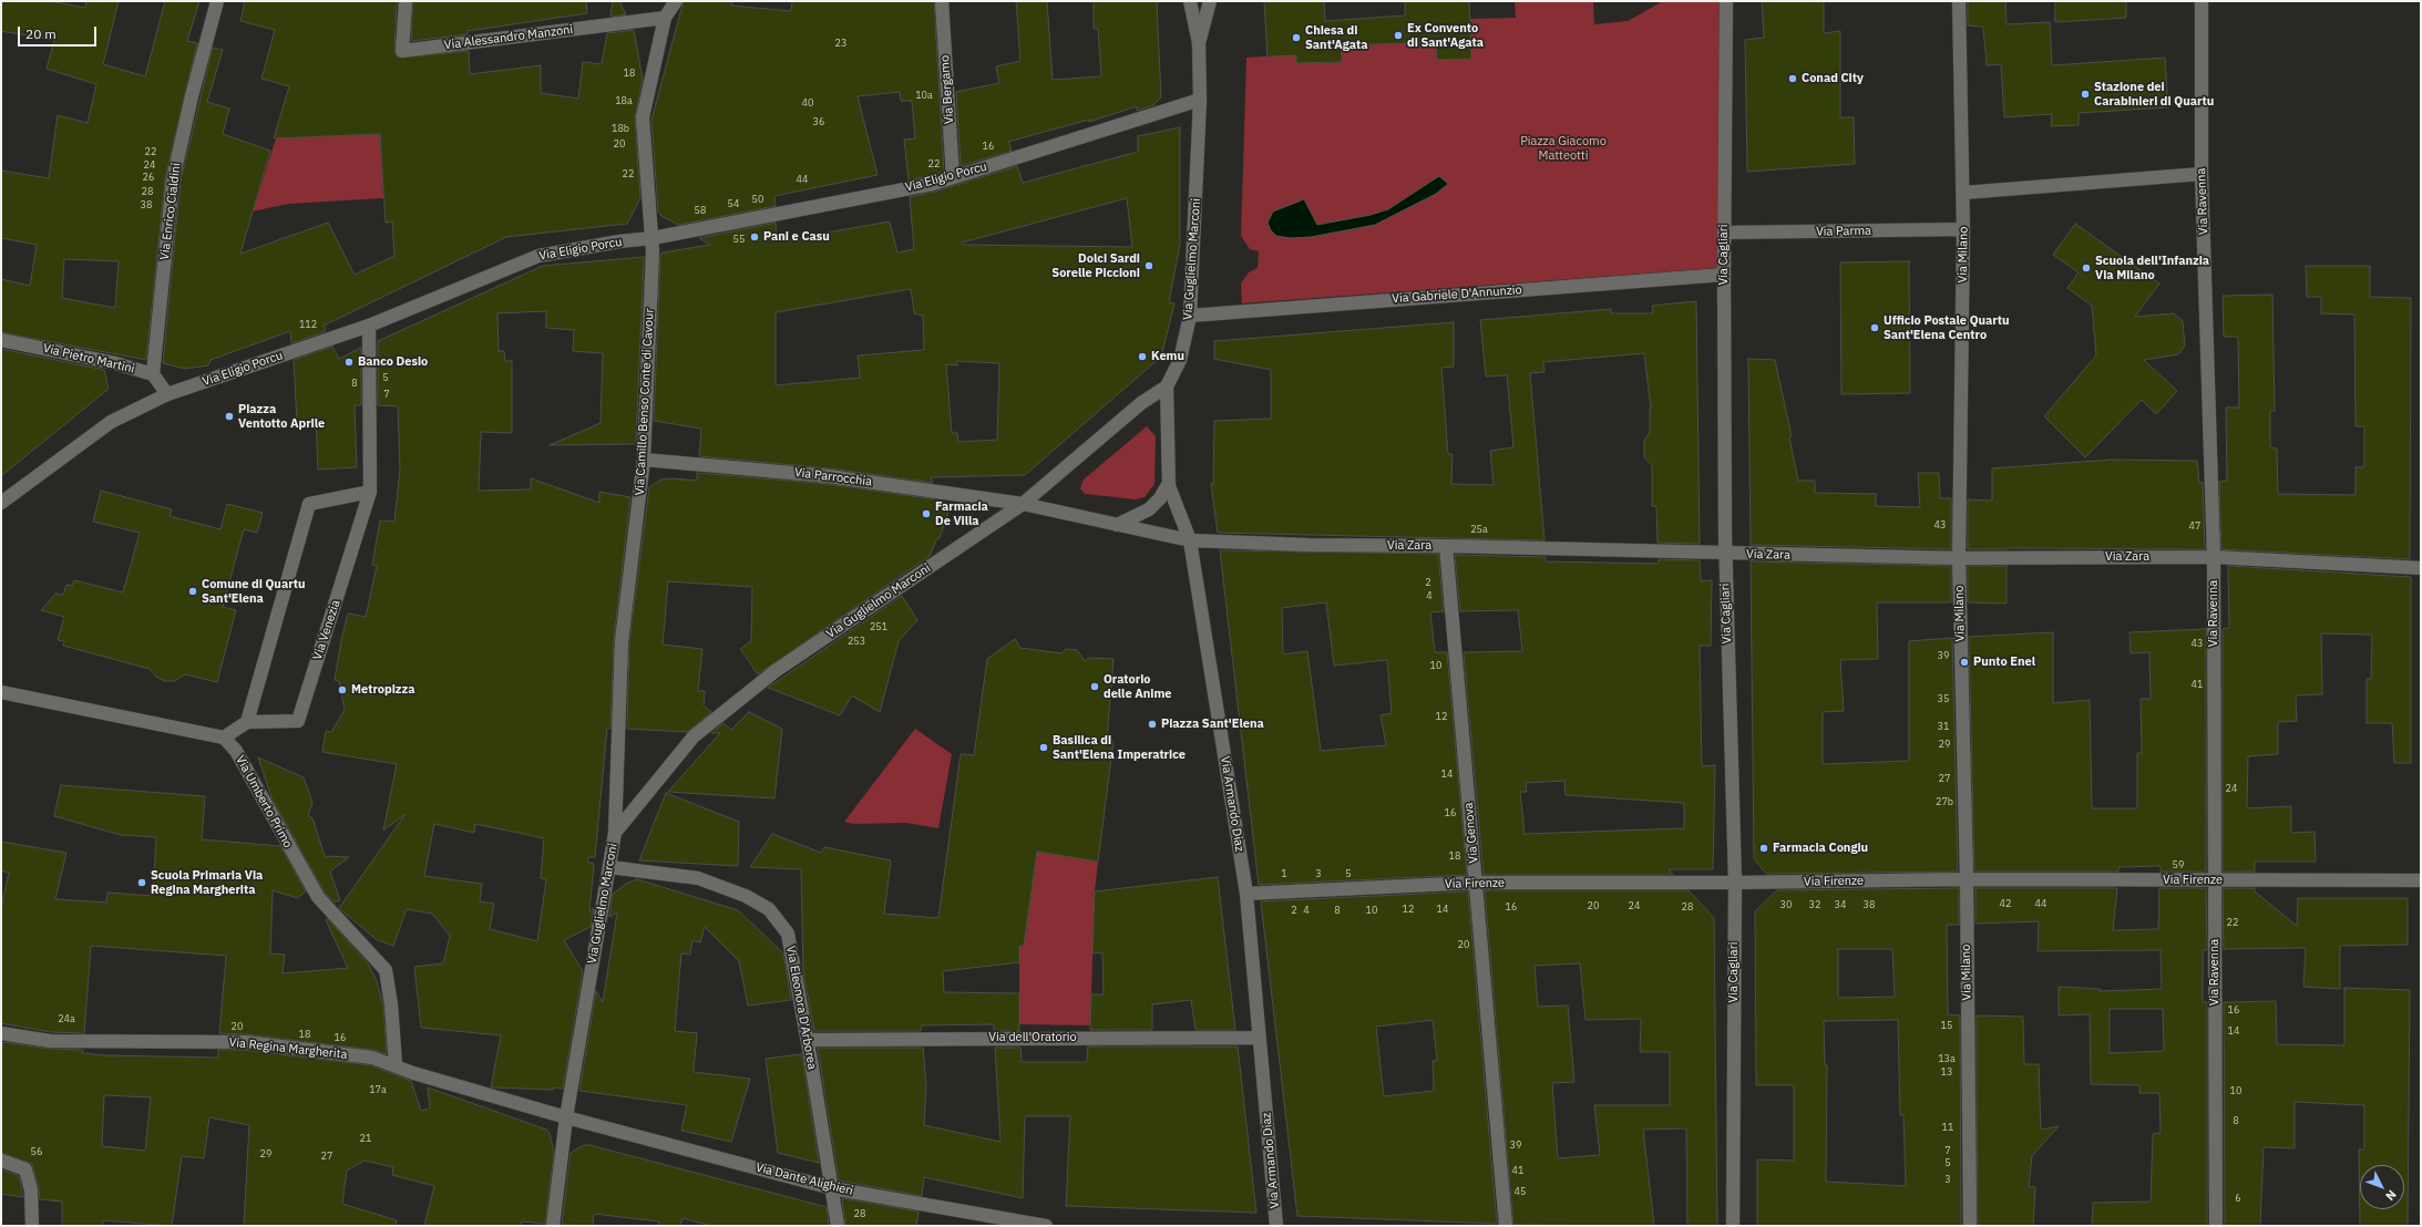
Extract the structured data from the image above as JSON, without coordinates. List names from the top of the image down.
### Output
{
  "streets": {
    "street": [
      "Via Alessandro Manzoni",
      "Via Bergamo",
      "Via Eligio Porcu",
      "Via Ravenna",
      "Via Enrico Cialdini",
      "Via Parma",
      "Via Cagliari",
      "Via Milano",
      "Via Guglielmo Marconi",
      "Via Gabriele D'Annunzio",
      "Via Pietro Martini",
      "Via Camillo Benso Conte di Cavour",
      "Via Parrocchia",
      "Via Zara",
      "Via Venezia",
      "Via Umberto Primo",
      "Via Armando Diaz",
      "Via Genova",
      "Via Firenze",
      "Via Eleonora D'Arborea",
      "Via dell'Oratorio",
      "Via Regina Margherita",
      "Via Dante Alighieri"
    ]
  },
  "crossings": [
    ["Via Alessandro Manzoni", "Via Camillo Benso Conte di Cavour"],
    ["Via Bergamo", "Via Eligio Porcu"],
    ["Via Eligio Porcu", "Via Guglielmo Marconi"],
    ["Via Eligio Porcu", "Via Camillo Benso Conte di Cavour"],
    ["Via Eligio Porcu", "Via Venezia"],
    ["Via Ravenna", "Via Zara"],
    ["Via Ravenna", "Via Firenze"],
    ["Via Enrico Cialdini", "Via Pietro Martini"],
    ["Via Parma", "Via Cagliari"],
    ["Via Parma", "Via Milano"],
    ["Via Cagliari", "Via Gabriele D'Annunzio"],
    ["Via Cagliari", "Via Zara"],
    ["Via Cagliari", "Via Firenze"],
    ["Via Milano", "Via Zara"],
    ["Via Milano", "Via Firenze"],
    ["Via Guglielmo Marconi", "Via Gabriele D'Annunzio"],
    ["Via Guglielmo Marconi", "Via Camillo Benso Conte di Cavour"],
    ["Via Guglielmo Marconi", "Via Parrocchia"],
    ["Via Guglielmo Marconi", "Via Zara"],
    ["Via Guglielmo Marconi", "Via Armando Diaz"],
    ["Via Guglielmo Marconi", "Via Eleonora D'Arborea"],
    ["Via Guglielmo Marconi", "Via Regina Margherita"],
    ["Via Guglielmo Marconi", "Via Dante Alighieri"],
    ["Via Camillo Benso Conte di Cavour", "Via Parrocchia"],
    ["Via Parrocchia", "Via Zara"],
    ["Via Zara", "Via Armando Diaz"],
    ["Via Zara", "Via Genova"],
    ["Via Umberto Primo", "Via Regina Margherita"],
    ["Via Armando Diaz", "Via Firenze"],
    ["Via Armando Diaz", "Via dell'Oratorio"],
    ["Via Genova", "Via Firenze"],
    ["Via Eleonora D'Arborea", "Via dell'Oratorio"],
    ["Via Eleonora D'Arborea", "Via Dante Alighieri"],
    ["Via Regina Margherita", "Via Dante Alighieri"]
  ],
  "parks": ["Piazza Giacomo Matteotti"],
  "places": [
    "Ex Convento di Sant'Agata",
    "Chiesa di Sant'Agata",
    "Conad City",
    "Stazione dei Carabinieri di Quartu",
    "Pani e Casu",
    "Dolci Sardi Sorelle Piccioni",
    "Scuola dell'Infanzia Via Milano",
    "Ufficio Postale Quartu Sant'Elena Centro",
    "Kemu",
    "Banco Desio",
    "Piazza Ventotto Aprile",
    "Farmacia De Villa",
    "Comune di Quartu Sant'Elena",
    "Punto Enel",
    "Oratorio delle Anime",
    "Metropizza",
    "Piazza Sant'Elena",
    "Basilica di Sant'Elena Imperatrice",
    "Farmacia Congiu",
    "Scuola Primaria Via Regina Margherita"
  ],
  "house_numbers": [
    "23",
    "18",
    "10a",
    "18a",
    "40",
    "36",
    "18b",
    "20",
    "16",
    "22",
    "22",
    "24",
    "22",
    "26",
    "44",
    "28",
    "50",
    "54",
    "38",
    "58",
    "55",
    "112",
    "5",
    "8",
    "7",
    "43",
    "47",
    "25a",
    "2",
    "4",
    "251",
    "253",
    "43",
    "39",
    "10",
    "41",
    "35",
    "12",
    "31",
    "29",
    "14",
    "27",
    "24",
    "27b",
    "16",
    "18",
    "59",
    "1",
    "3",
    "5",
    "42",
    "44",
    "30",
    "32",
    "34",
    "38",
    "20",
    "24",
    "16",
    "28",
    "12",
    "14",
    "2",
    "4",
    "8",
    "10",
    "22",
    "20",
    "16",
    "24a",
    "15",
    "20",
    "14",
    "18",
    "16",
    "13a",
    "13",
    "17a",
    "10",
    "8",
    "11",
    "21",
    "39",
    "7",
    "56",
    "29",
    "27",
    "5",
    "41",
    "3",
    "45",
    "6",
    "28"
  ],
  "scale_bar": "20 m",
  "north": "bottom right"
}
